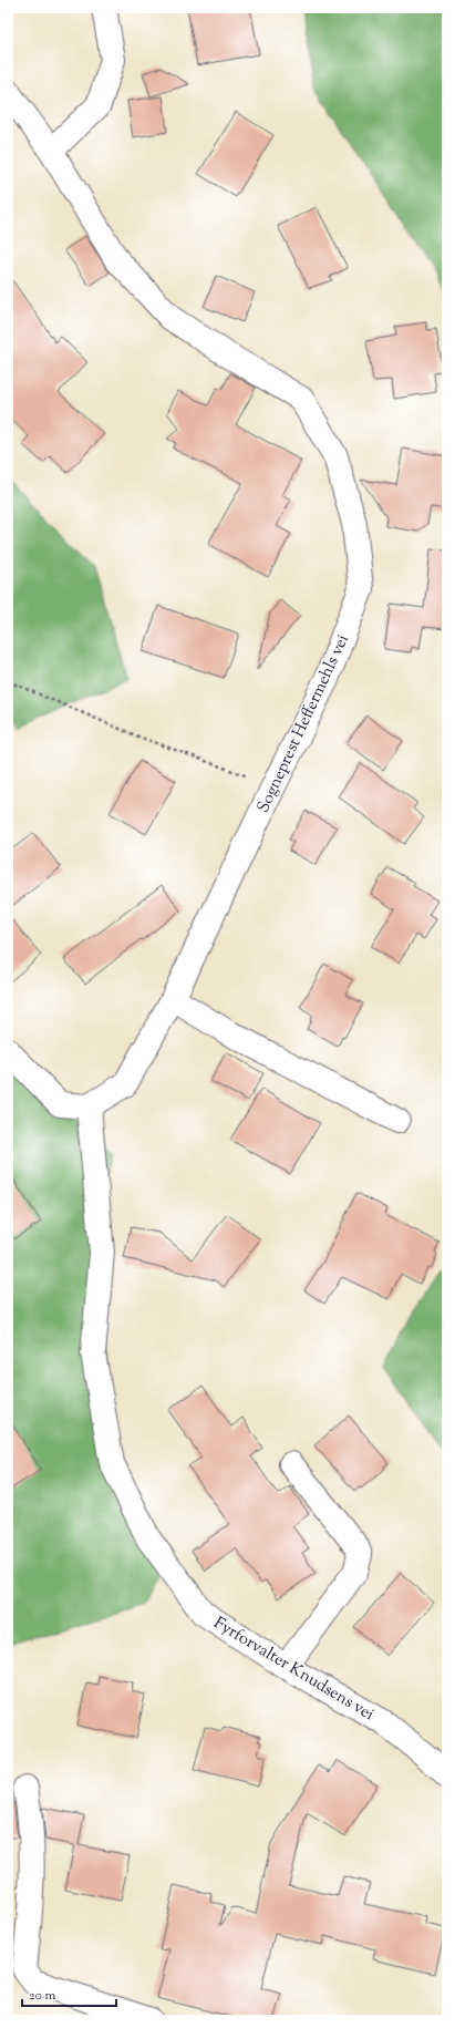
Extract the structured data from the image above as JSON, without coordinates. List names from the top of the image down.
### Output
{
  "streets": {
    "street": ["Sogneprest Heffermehls vei", "Fyrforvalter Knudsens vei"]
  },
  "crossings": [
    ["Sogneprest Heffermehls vei", "Fyrforvalter Knudsens vei"]
  ],
  "scale_bar": "20 m"
}
